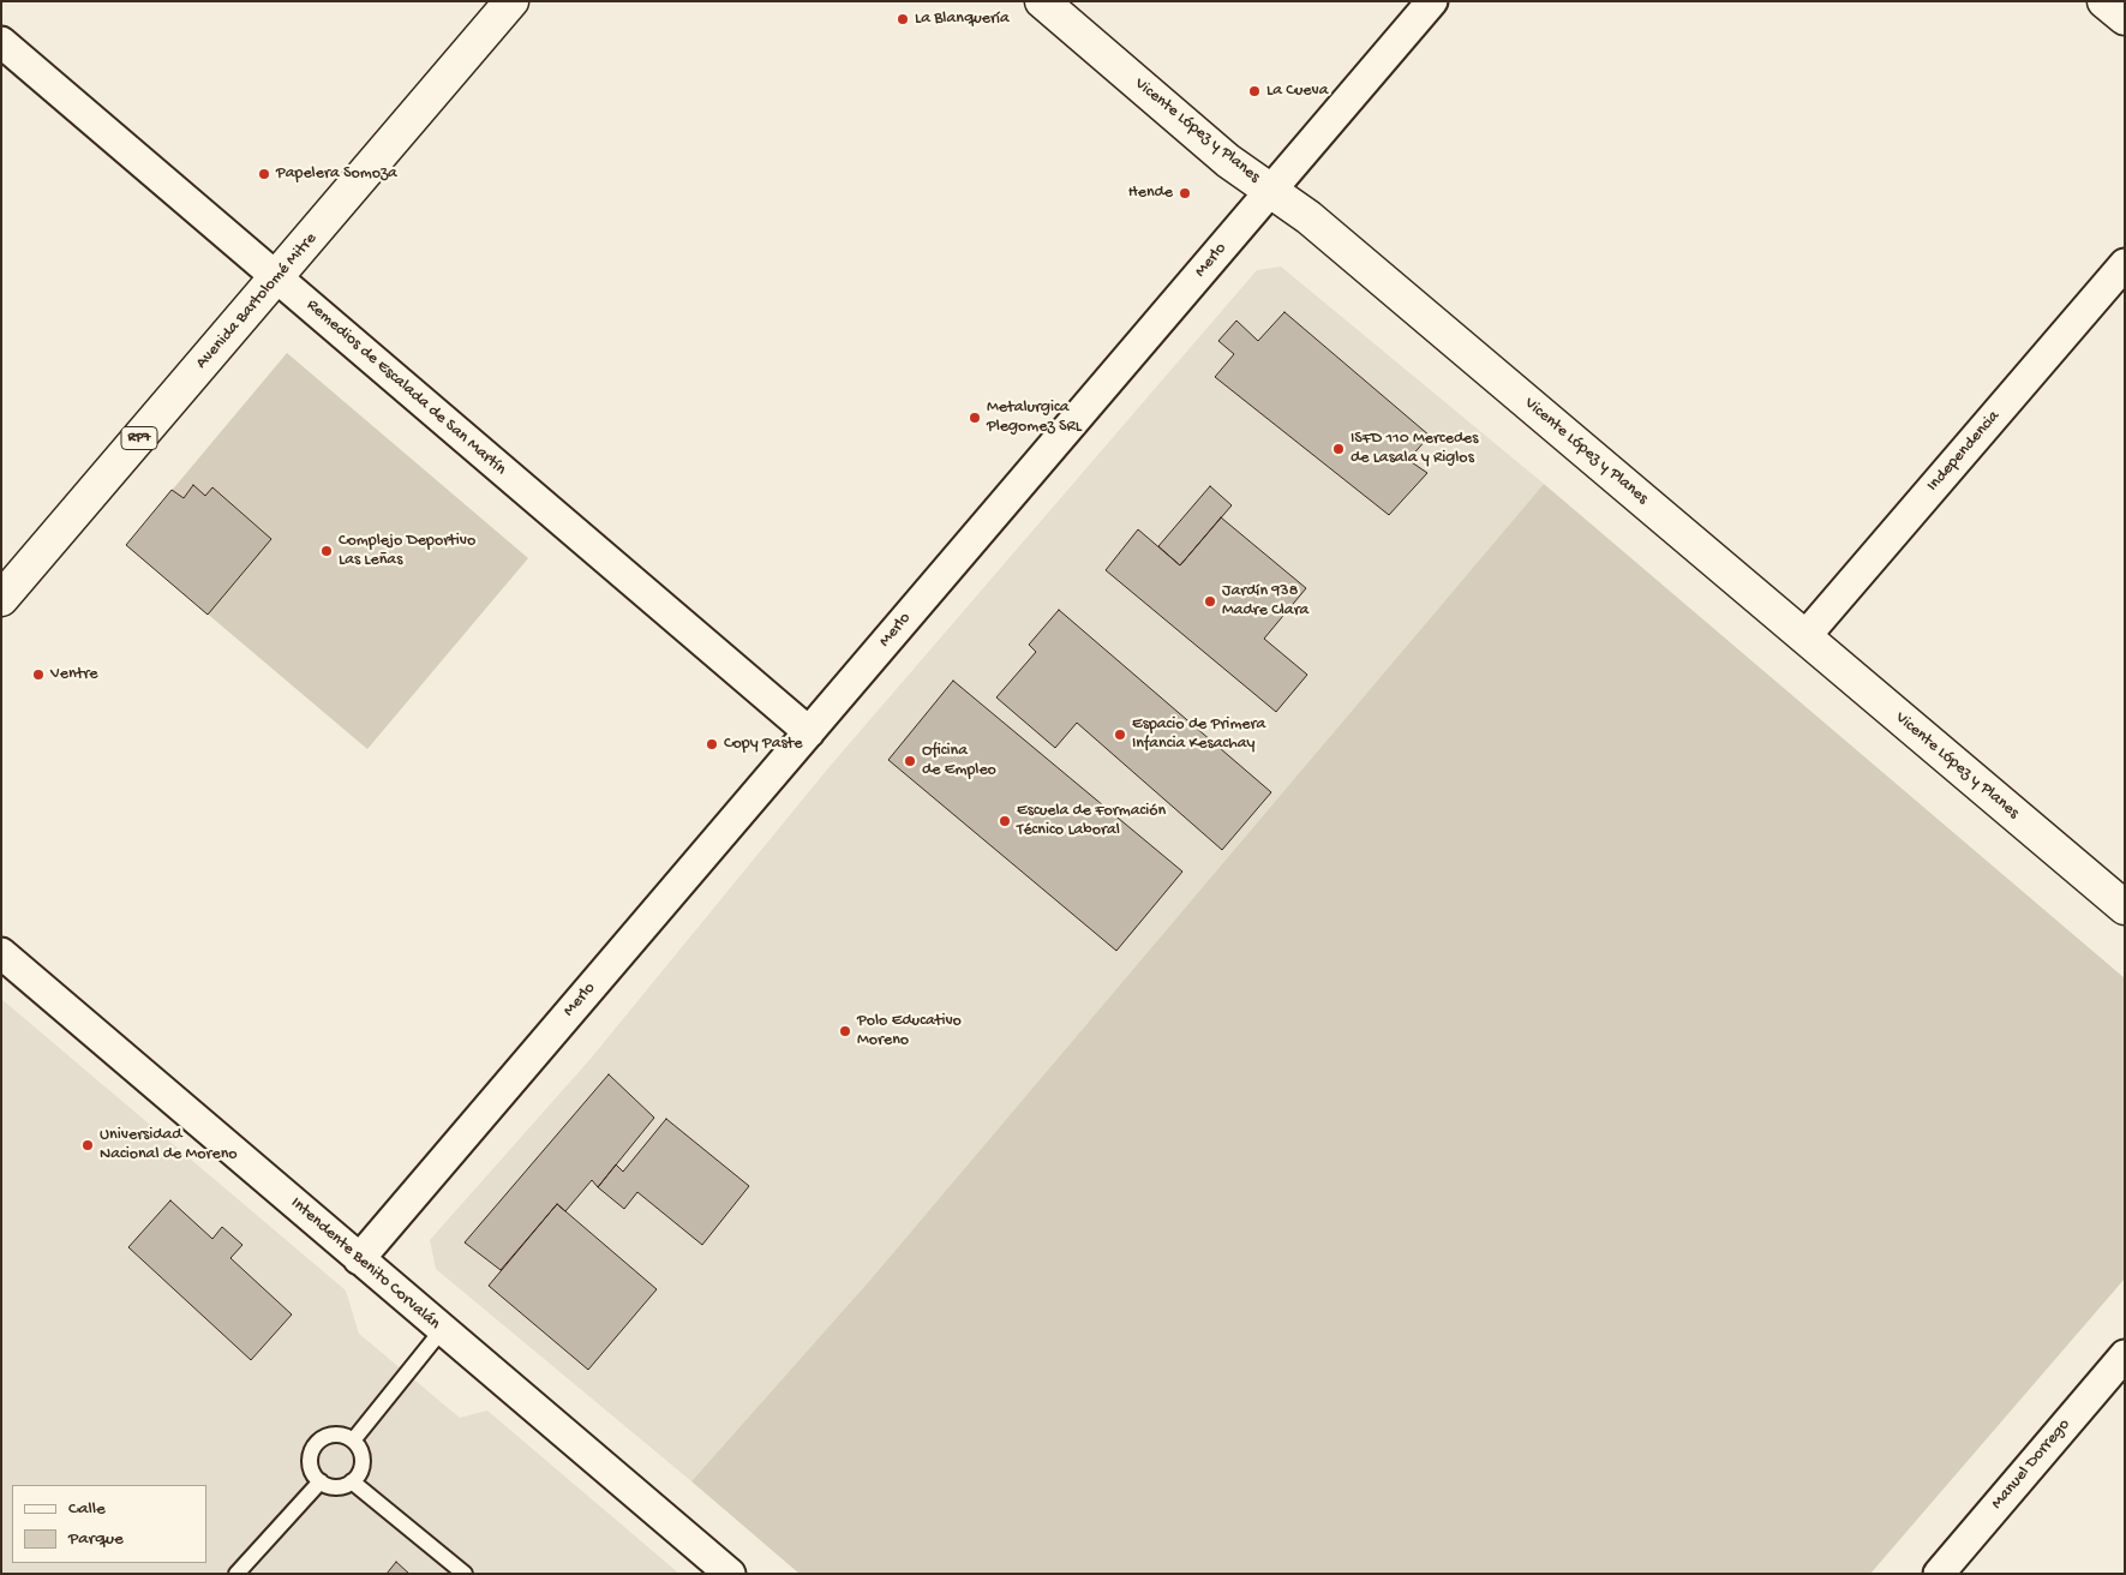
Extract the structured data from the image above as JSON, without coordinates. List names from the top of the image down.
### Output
{
  "streets": {
    "street": [
      "Vicente López y Planes",
      "Merlo",
      "Avenida Bartolomé Mitre",
      "Remedios de Escalada de San Martín",
      "RP7",
      "Independencia",
      "Intendente Benito Corvalán",
      "Manuel Dorrego"
    ]
  },
  "crossings": [
    ["Vicente López y Planes", "Merlo"],
    ["Vicente López y Planes", "Independencia"],
    ["Merlo", "Remedios de Escalada de San Martín"],
    ["Merlo", "Intendente Benito Corvalán"],
    ["Avenida Bartolomé Mitre", "Remedios de Escalada de San Martín"]
  ],
  "places": [
    "La Blanquería",
    "La Cueva",
    "Papelera Somoza",
    "Hende",
    "Metalurgica Plegomez SRL",
    "ISFD 110 Mercedes de Lasala y Riglos",
    "Complejo Deportivo Las Leñas",
    "Jardín 938 Madre Clara",
    "Ventre",
    "Espacio de Primera Infancia Kesachay",
    "Copy Paste",
    "Oficina de Empleo",
    "Escuela de Formación Técnico Laboral",
    "Polo Educativo Moreno",
    "Universidad Nacional de Moreno"
  ],
  "legend": ["Calle", "Parque"]
}
